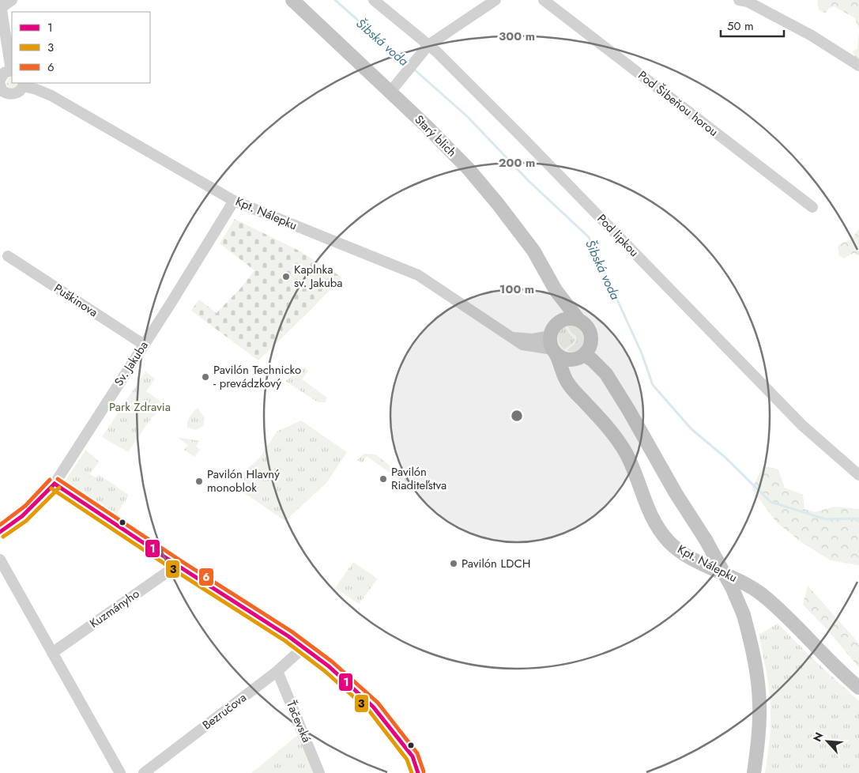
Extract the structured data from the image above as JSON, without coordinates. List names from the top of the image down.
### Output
{
  "streets": {
    "main road": ["Starý blich", "Kpt. Nálepku"],
    "street": [
      "Pod Šibeňou horou",
      "Pod lipkou",
      "Puškinova",
      "Sv. Jakuba",
      "Kuzmányho",
      "Bezručova",
      "Ťačevská"
    ]
  },
  "crossings": [
    ["Starý blich", "Kpt. Nálepku"],
    ["Kpt. Nálepku", "Sv. Jakuba"],
    ["Puškinova", "Sv. Jakuba"],
    ["Bezručova", "Ťačevská"]
  ],
  "water": ["Šibská voda"],
  "parks": ["Park Zdravia"],
  "places": [
    "Kaplnka sv. Jakuba",
    "Pavilón Technicko - prevádzkový",
    "Pavilón Riaditeľstva",
    "Pavilón Hlavný monoblok",
    "Pavilón LDCH"
  ],
  "lines": ["transit line 6", "transit line 1", "transit line 3"],
  "legend": ["1", "3", "6"],
  "scale_bar": "50 m",
  "north": "top left",
  "rings": ["300 m", "200 m", "100 m"]
}
